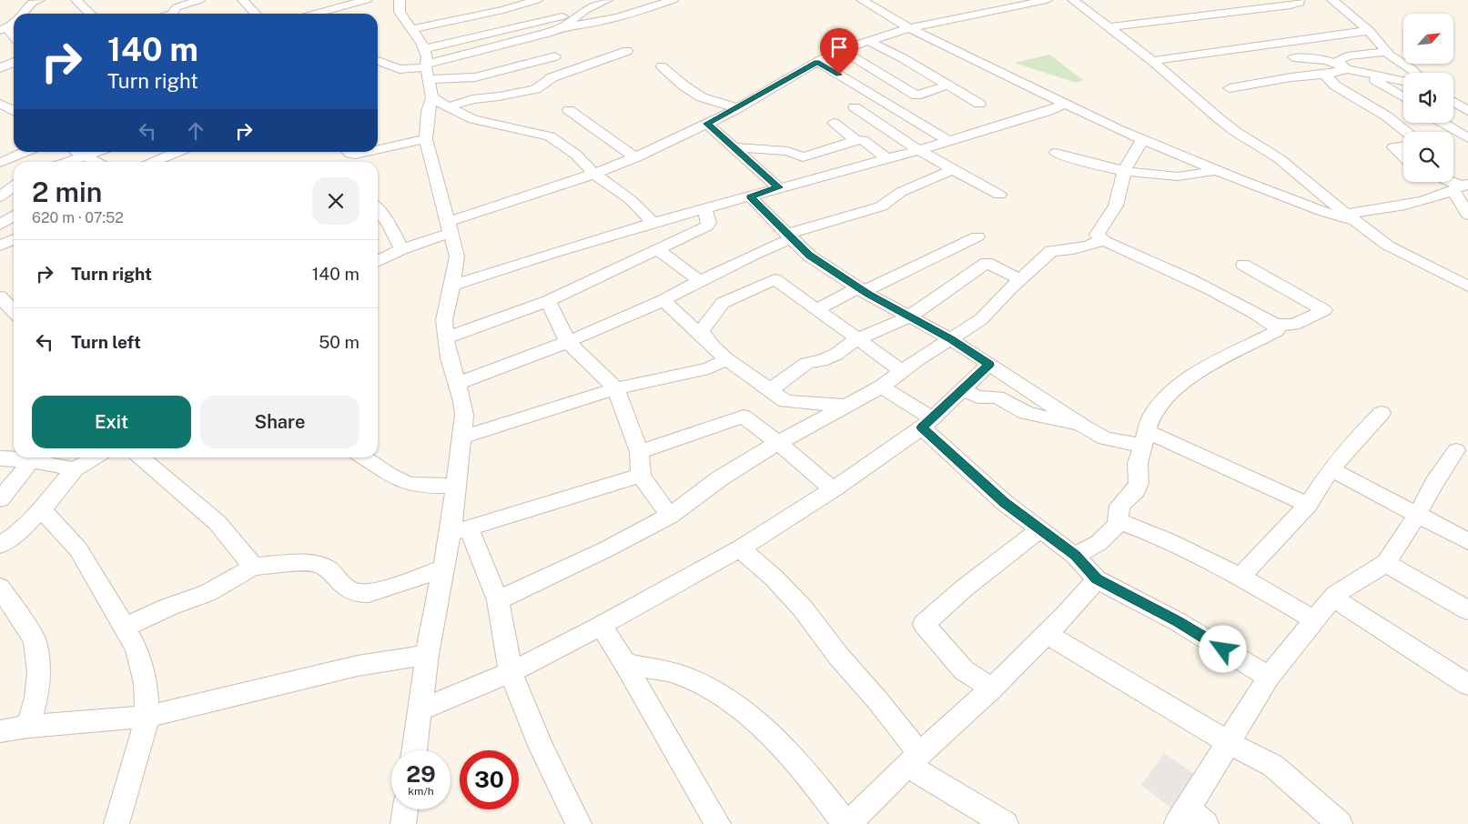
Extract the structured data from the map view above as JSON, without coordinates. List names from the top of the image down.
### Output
{
  "north": "top right",
  "page": {
    "turn": ["140 m", "Turn right"],
    "heading": ["2 min", "620 m · 07:52"],
    "list": [
      {
        "name": "Turn right",
        "value": "140 m"
      },
      {
        "name": "Turn left",
        "value": "50 m"
      }
    ],
    "buttons": ["Exit", "Share"],
    "speed": "29 km/h",
    "limit": "30"
  }
}
